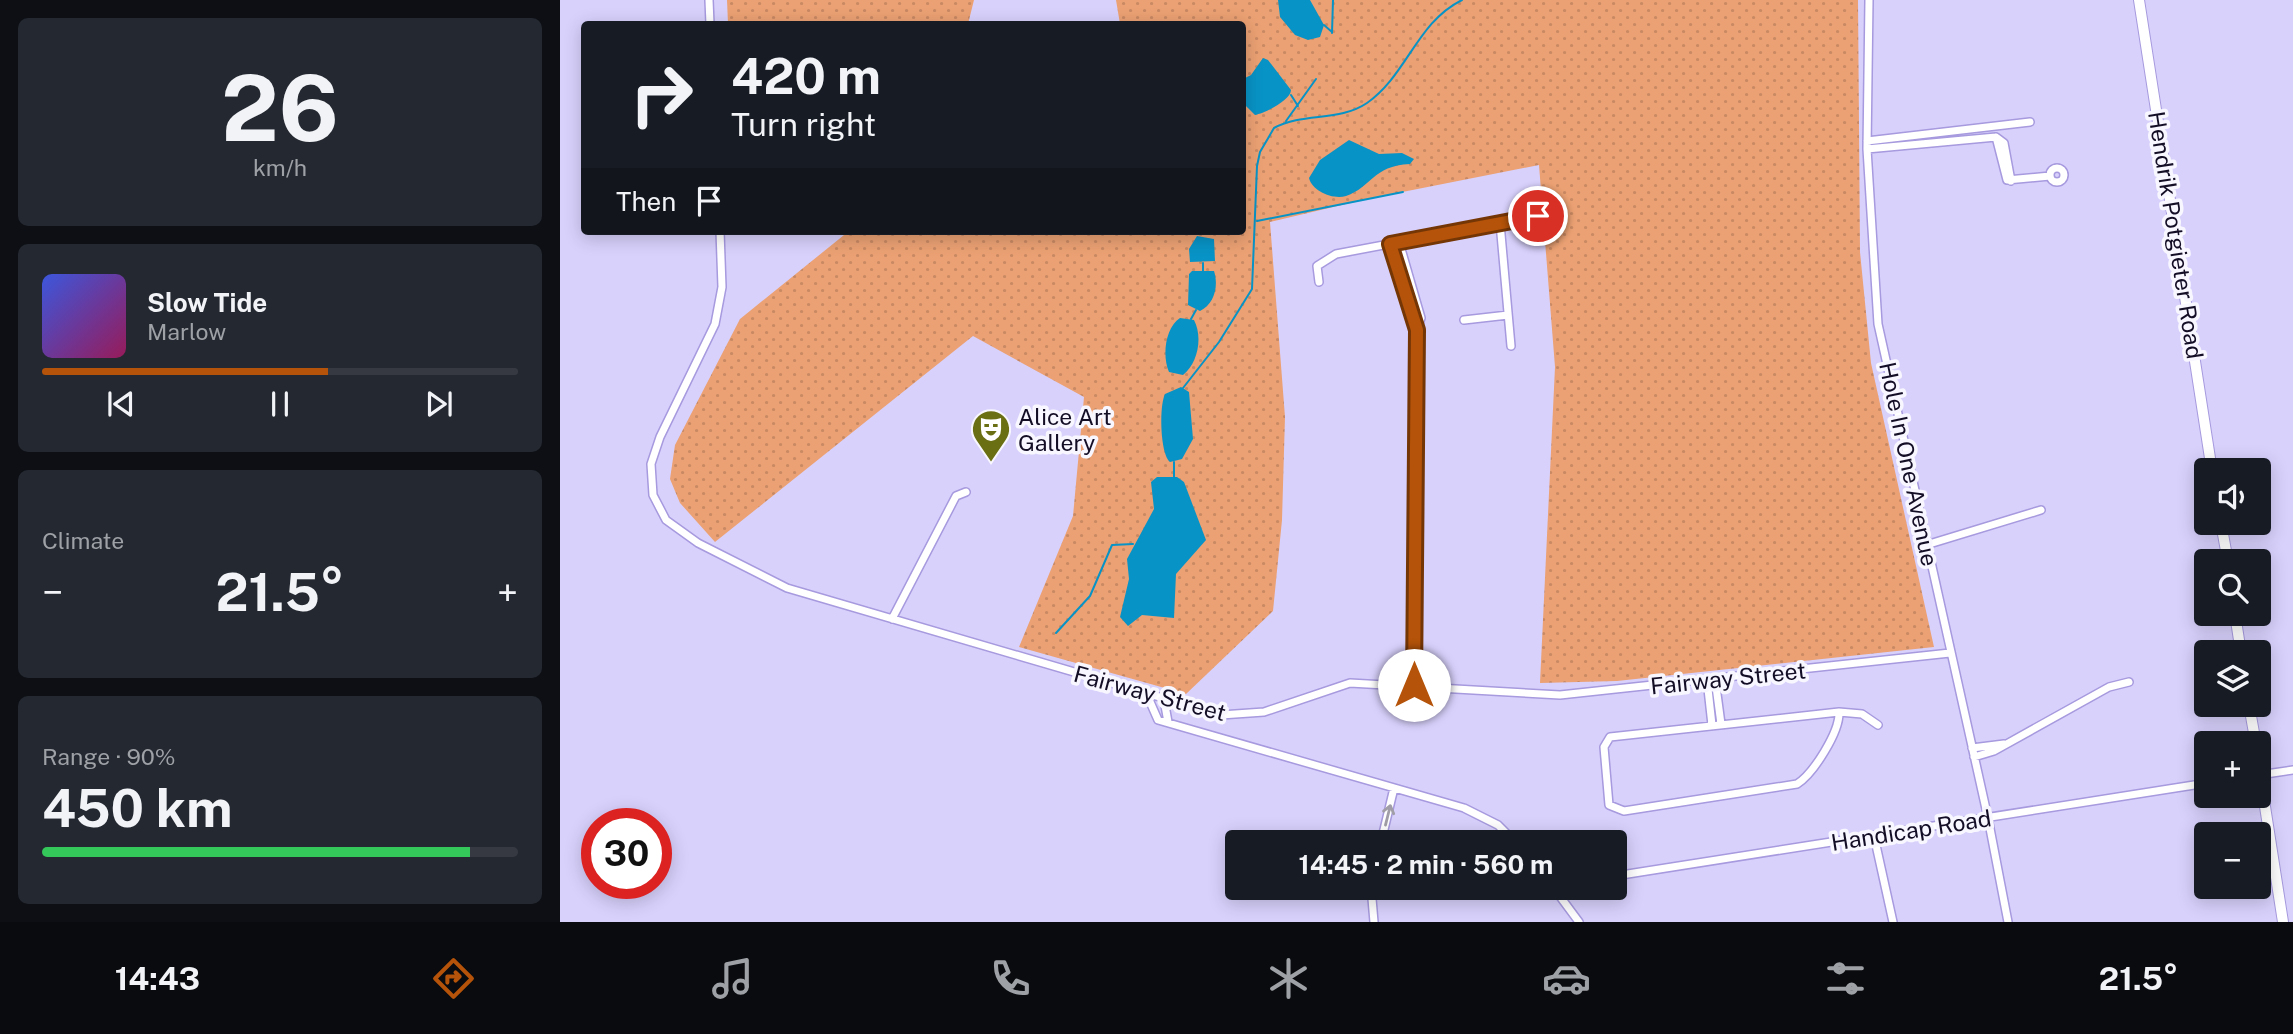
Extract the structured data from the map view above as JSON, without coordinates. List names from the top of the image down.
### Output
{
  "streets": {
    "main road": ["Hendrik Potgieter Road"],
    "street": ["Hole In One Avenue", "Fairway Street", "Handicap Road"]
  },
  "crossings": [
    ["Hole In One Avenue", "Fairway Street"],
    ["Hole In One Avenue", "Handicap Road"]
  ],
  "places": {
    "theatre": ["Alice Art Gallery"]
  },
  "page": {
    "tile": [
      ["26", "km/h"],
      "Climate",
      ["Range · 90%", "450 km"]
    ],
    "turn": ["420 m", "Turn right"],
    "then": "Then",
    "song": ["Slow Tide", "Marlow"],
    "map_buttons": ["+", "−"],
    "heat": ["−", "21.5°", "+"],
    "limit": "30",
    "trip": "14:45 · 2 min · 560 m",
    "tabs": ["14:43", "21.5°"]
  }
}
